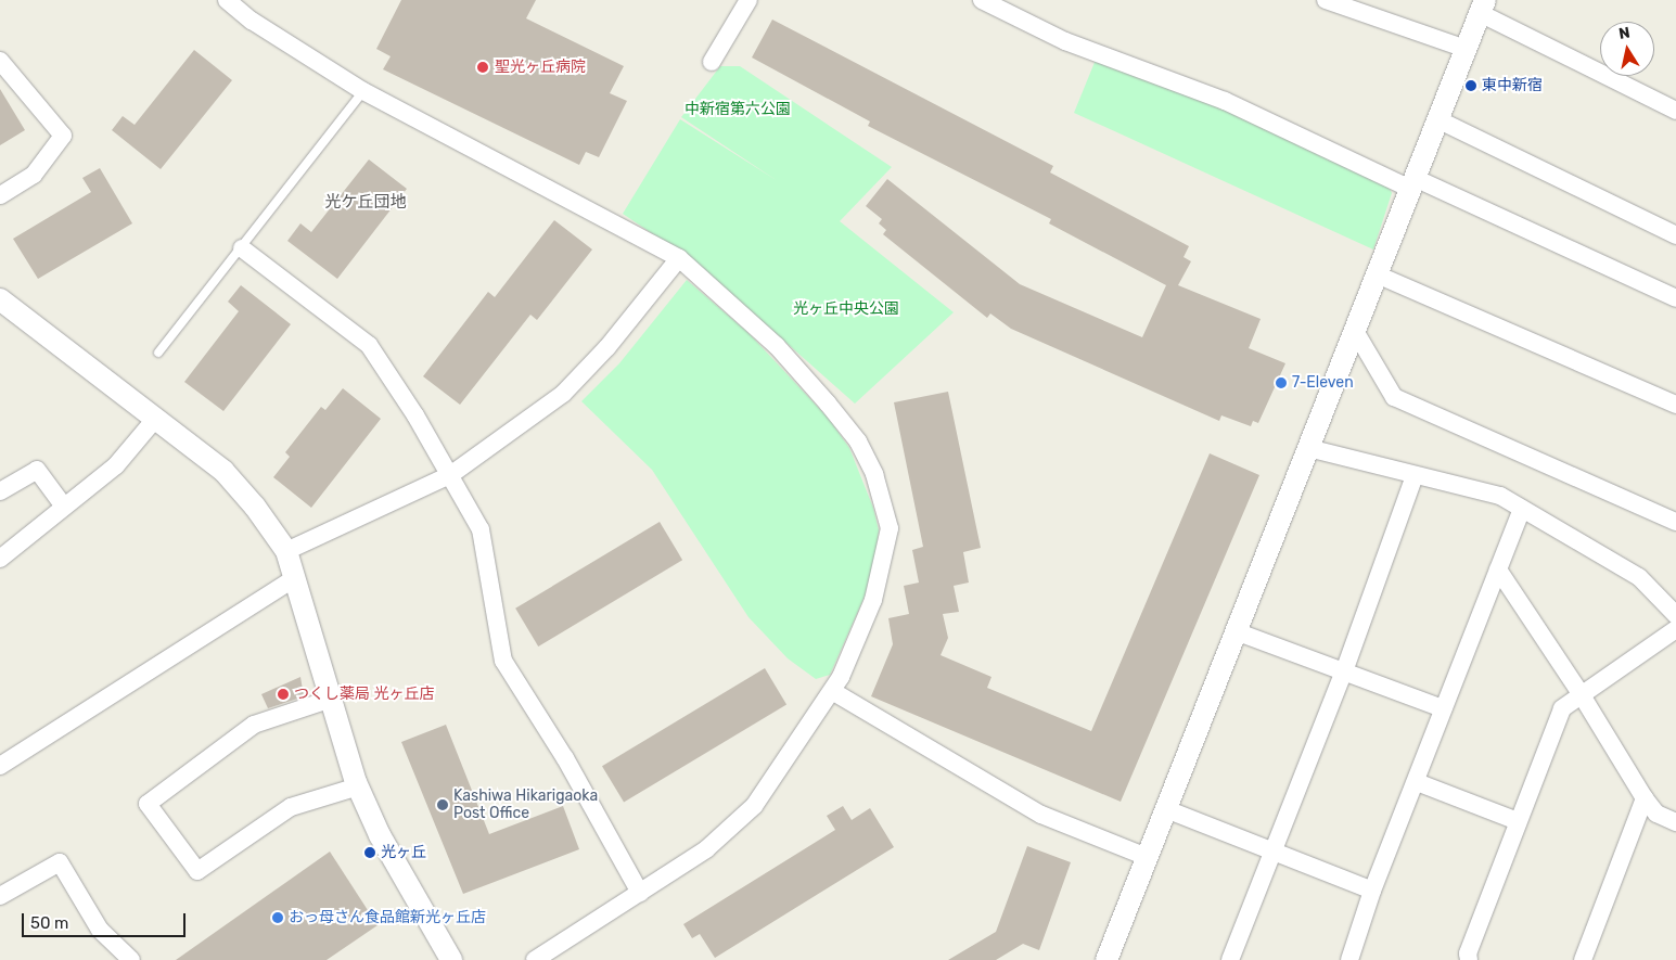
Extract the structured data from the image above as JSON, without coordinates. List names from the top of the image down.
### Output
{
  "districts": ["光ケ丘団地"],
  "parks": ["中新宿第六公園", "光ヶ丘中央公園"],
  "places": [
    "聖光ヶ丘病院",
    "東中新宿",
    "7-Eleven",
    "つくし薬局 光ヶ丘店",
    "Kashiwa Hikarigaoka Post Office",
    "光ヶ丘",
    "おっ母さん食品館新光ヶ丘店"
  ],
  "scale_bar": "50 m",
  "north": "top"
}
